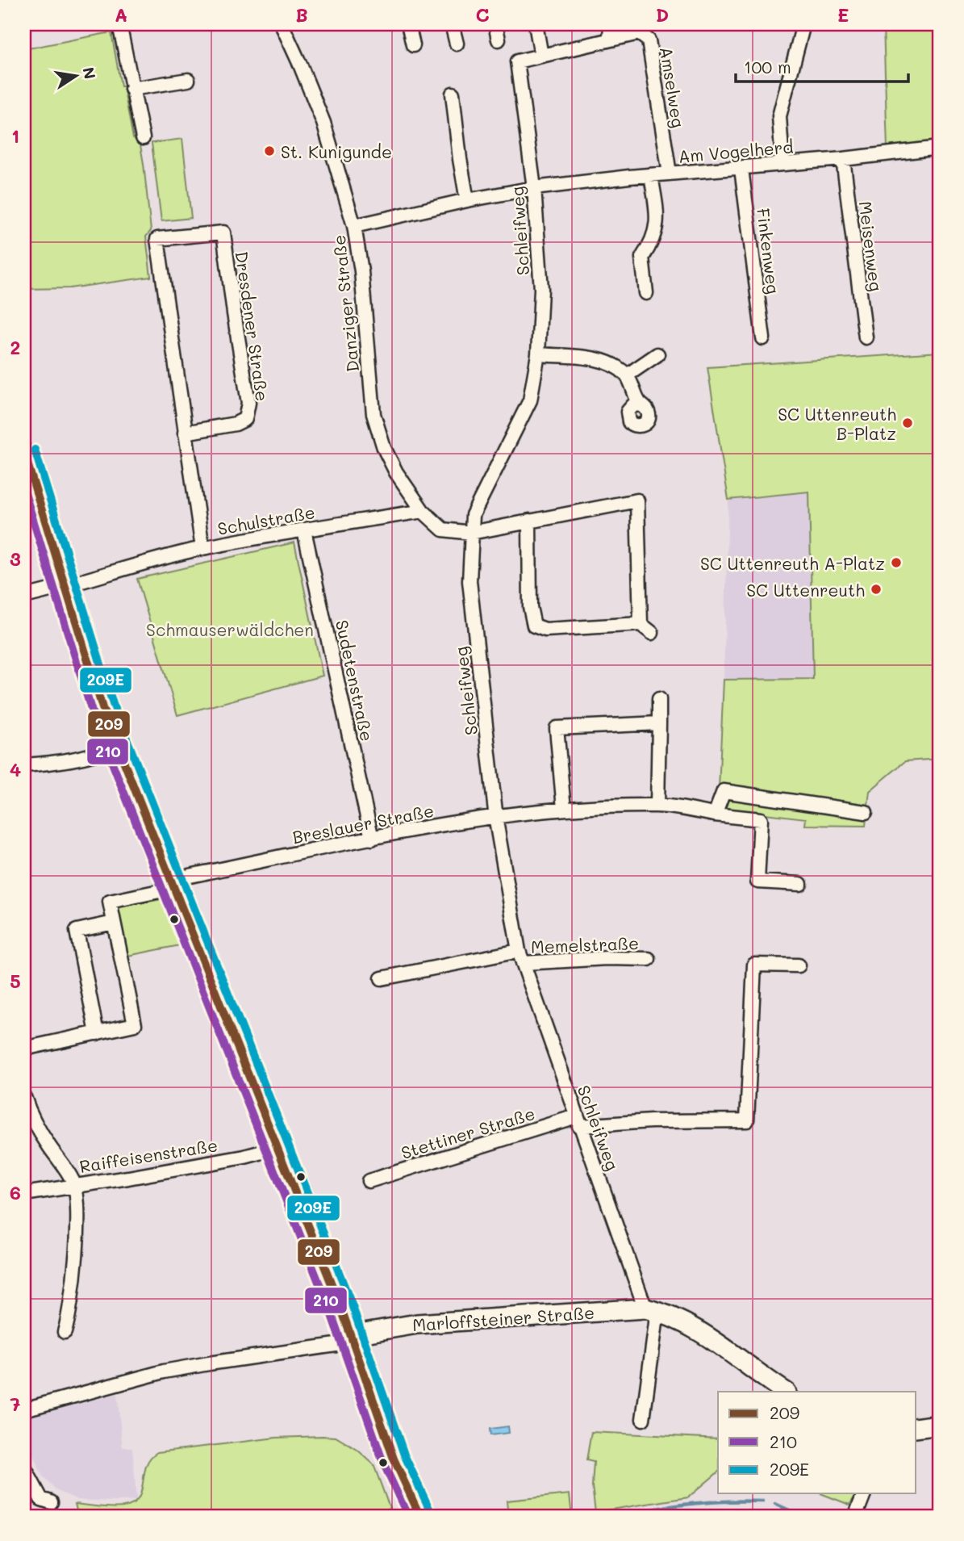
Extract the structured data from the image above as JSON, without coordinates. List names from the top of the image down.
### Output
{
  "streets": {
    "main road": ["Marloffsteiner Straße"],
    "street": [
      "Amselweg",
      "Am Vogelherd",
      "Schleifweg",
      "Meisenweg",
      "Finkenweg",
      "Danziger Straße",
      "Dresdener Straße",
      "Schulstraße",
      "Sudetenstraße",
      "Breslauer Straße",
      "Memelstraße",
      "Stettiner Straße",
      "Raiffeisenstraße"
    ]
  },
  "crossings": [
    ["Amselweg", "Am Vogelherd"],
    ["Amselweg", "Schleifweg"],
    ["Am Vogelherd", "Schleifweg"],
    ["Am Vogelherd", "Meisenweg"],
    ["Am Vogelherd", "Finkenweg"],
    ["Am Vogelherd", "Danziger Straße"],
    ["Schleifweg", "Breslauer Straße"],
    ["Schleifweg", "Memelstraße"],
    ["Schleifweg", "Stettiner Straße"],
    ["Schleifweg", "Marloffsteiner Straße"],
    ["Danziger Straße", "Schulstraße"],
    ["Dresdener Straße", "Schulstraße"],
    ["Schulstraße", "Sudetenstraße"],
    ["Sudetenstraße", "Breslauer Straße"]
  ],
  "parks": ["Schmauserwäldchen"],
  "places": [
    "St. Kunigunde",
    "SC Uttenreuth B-Platz",
    "SC Uttenreuth A-Platz",
    "SC Uttenreuth"
  ],
  "lines": ["transit line 209E", "transit line 209", "transit line 210"],
  "legend": ["209", "210", "209E"],
  "scale_bar": "100 m",
  "north": "right",
  "grid": {
    "columns": [
      "A",
      "B",
      "C",
      "D",
      "E"
    ],
    "rows": [
      "1",
      "2",
      "3",
      "4",
      "5",
      "6",
      "7"
    ]
  }
}
